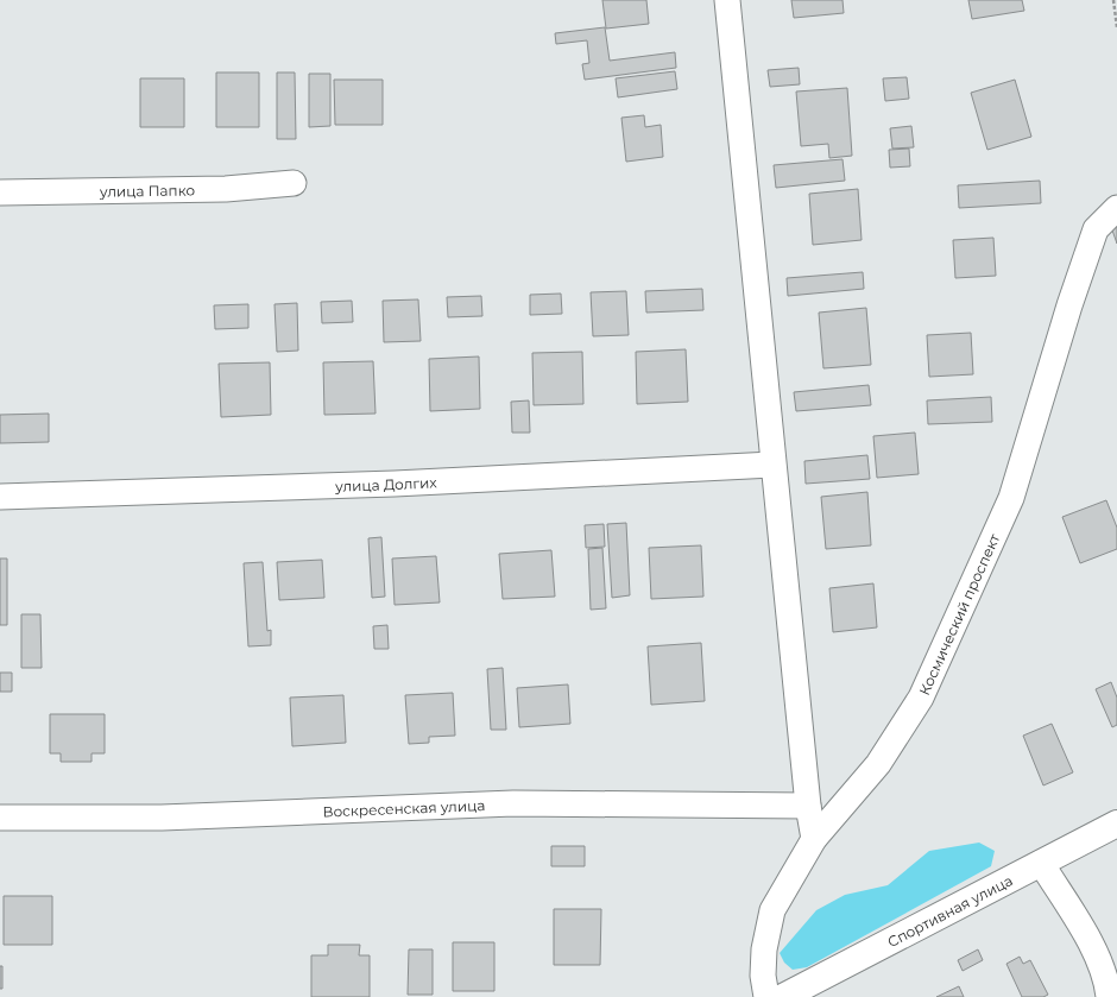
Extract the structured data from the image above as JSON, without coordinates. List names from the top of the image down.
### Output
{
  "streets": {
    "street": [
      "улица Папко",
      "улица Долгих",
      "Космический проспект",
      "Воскресенская улица",
      "Спортивная улица"
    ]
  }
}
